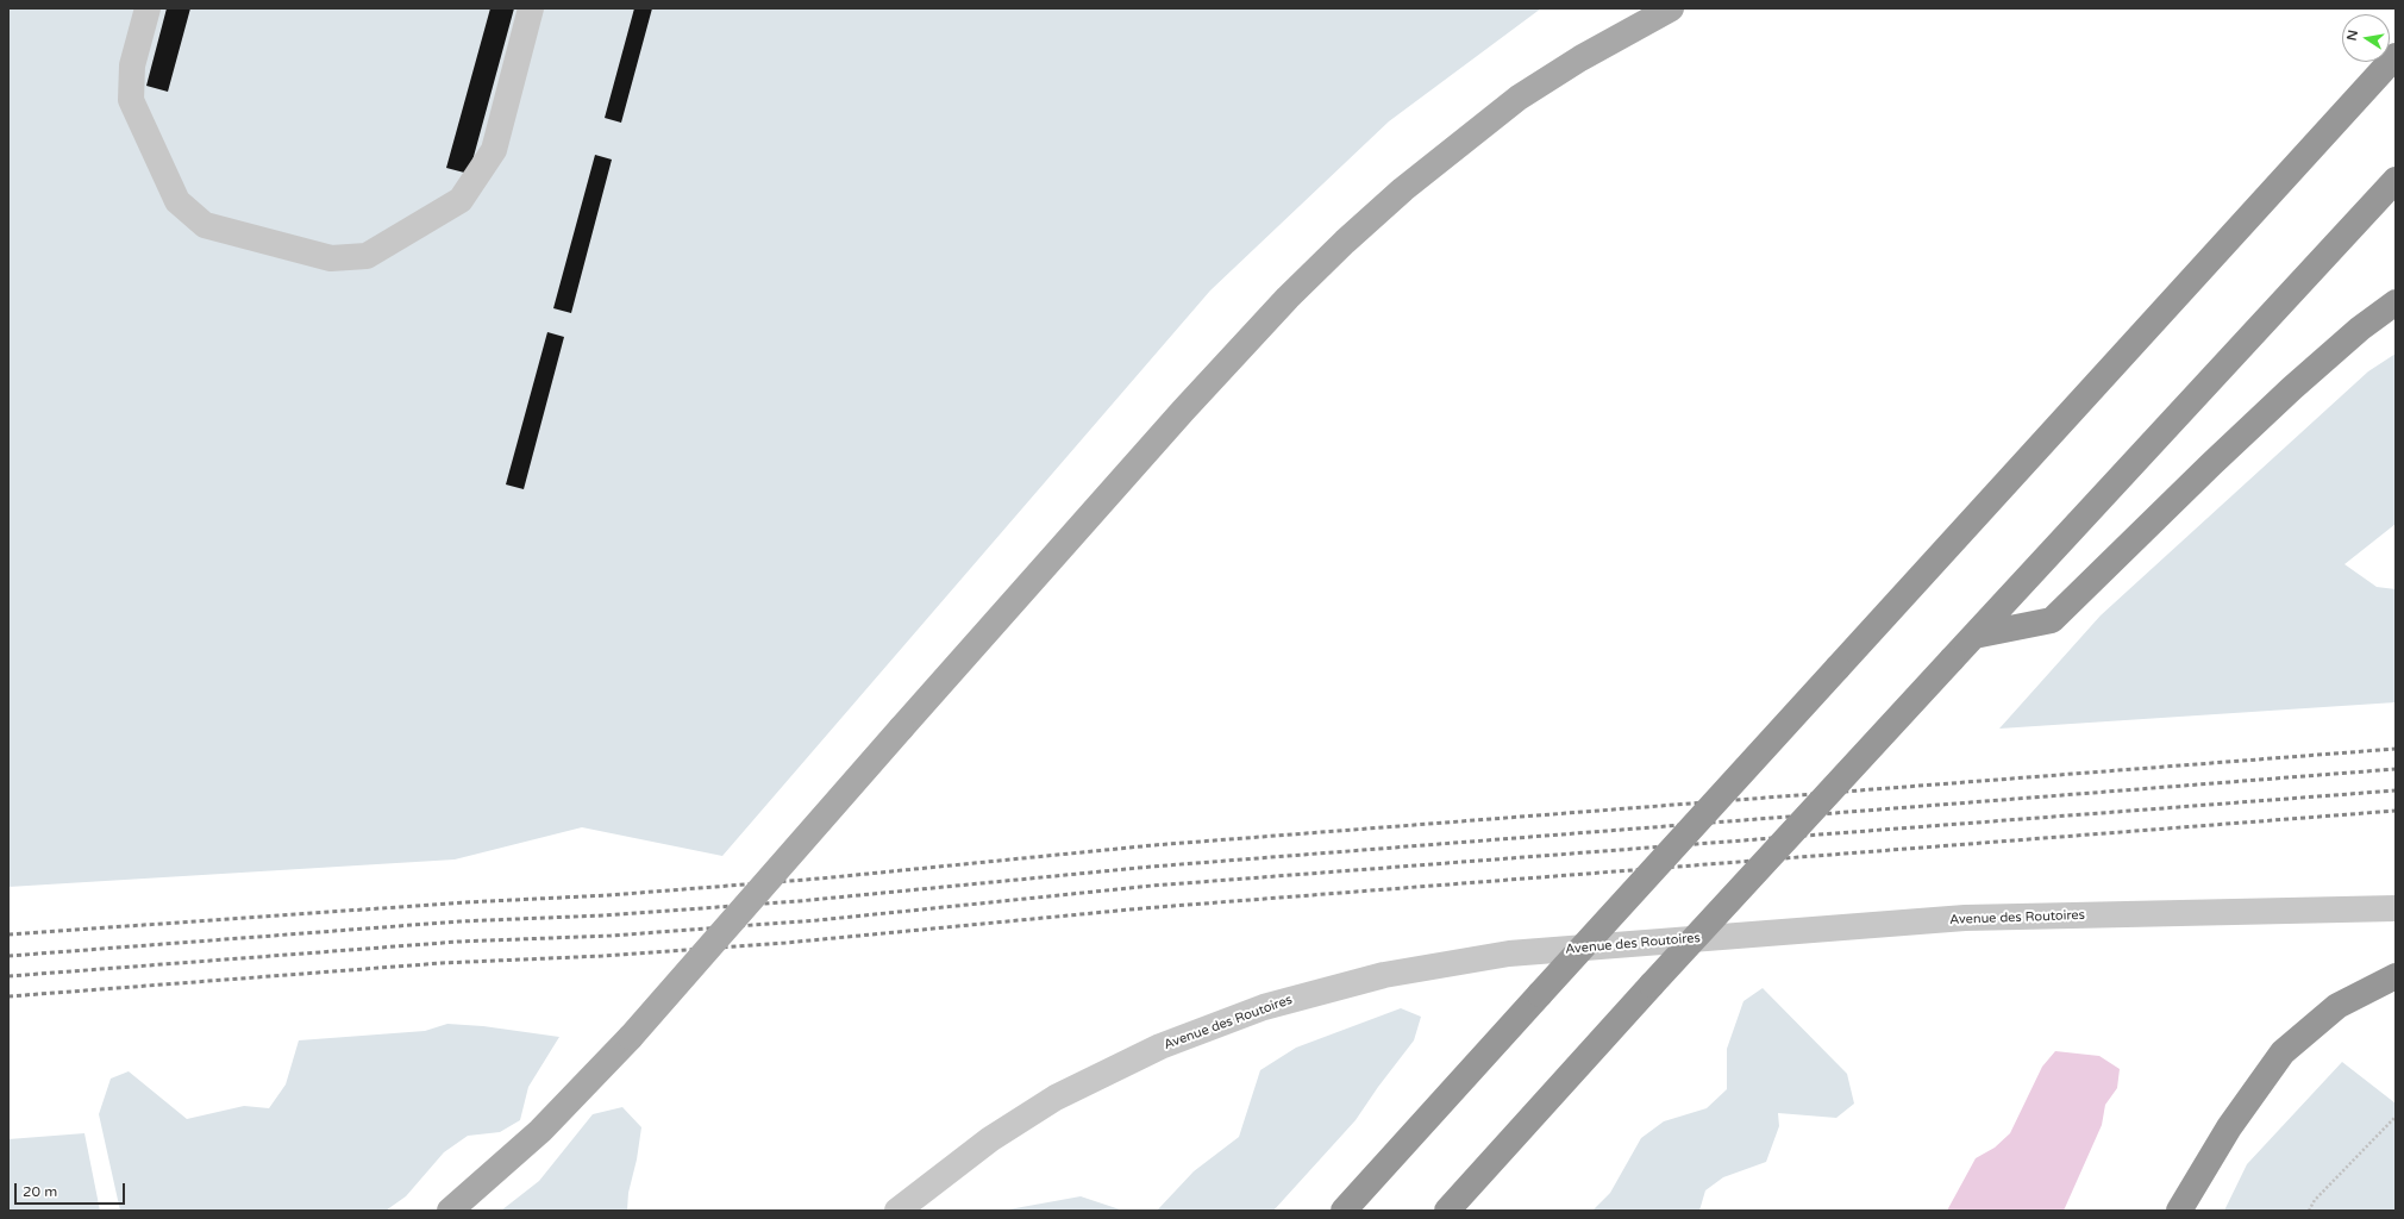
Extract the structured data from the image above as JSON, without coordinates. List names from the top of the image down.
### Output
{
  "streets": {
    "street": ["Avenue des Routoires"]
  },
  "scale_bar": "20 m",
  "north": "left"
}
